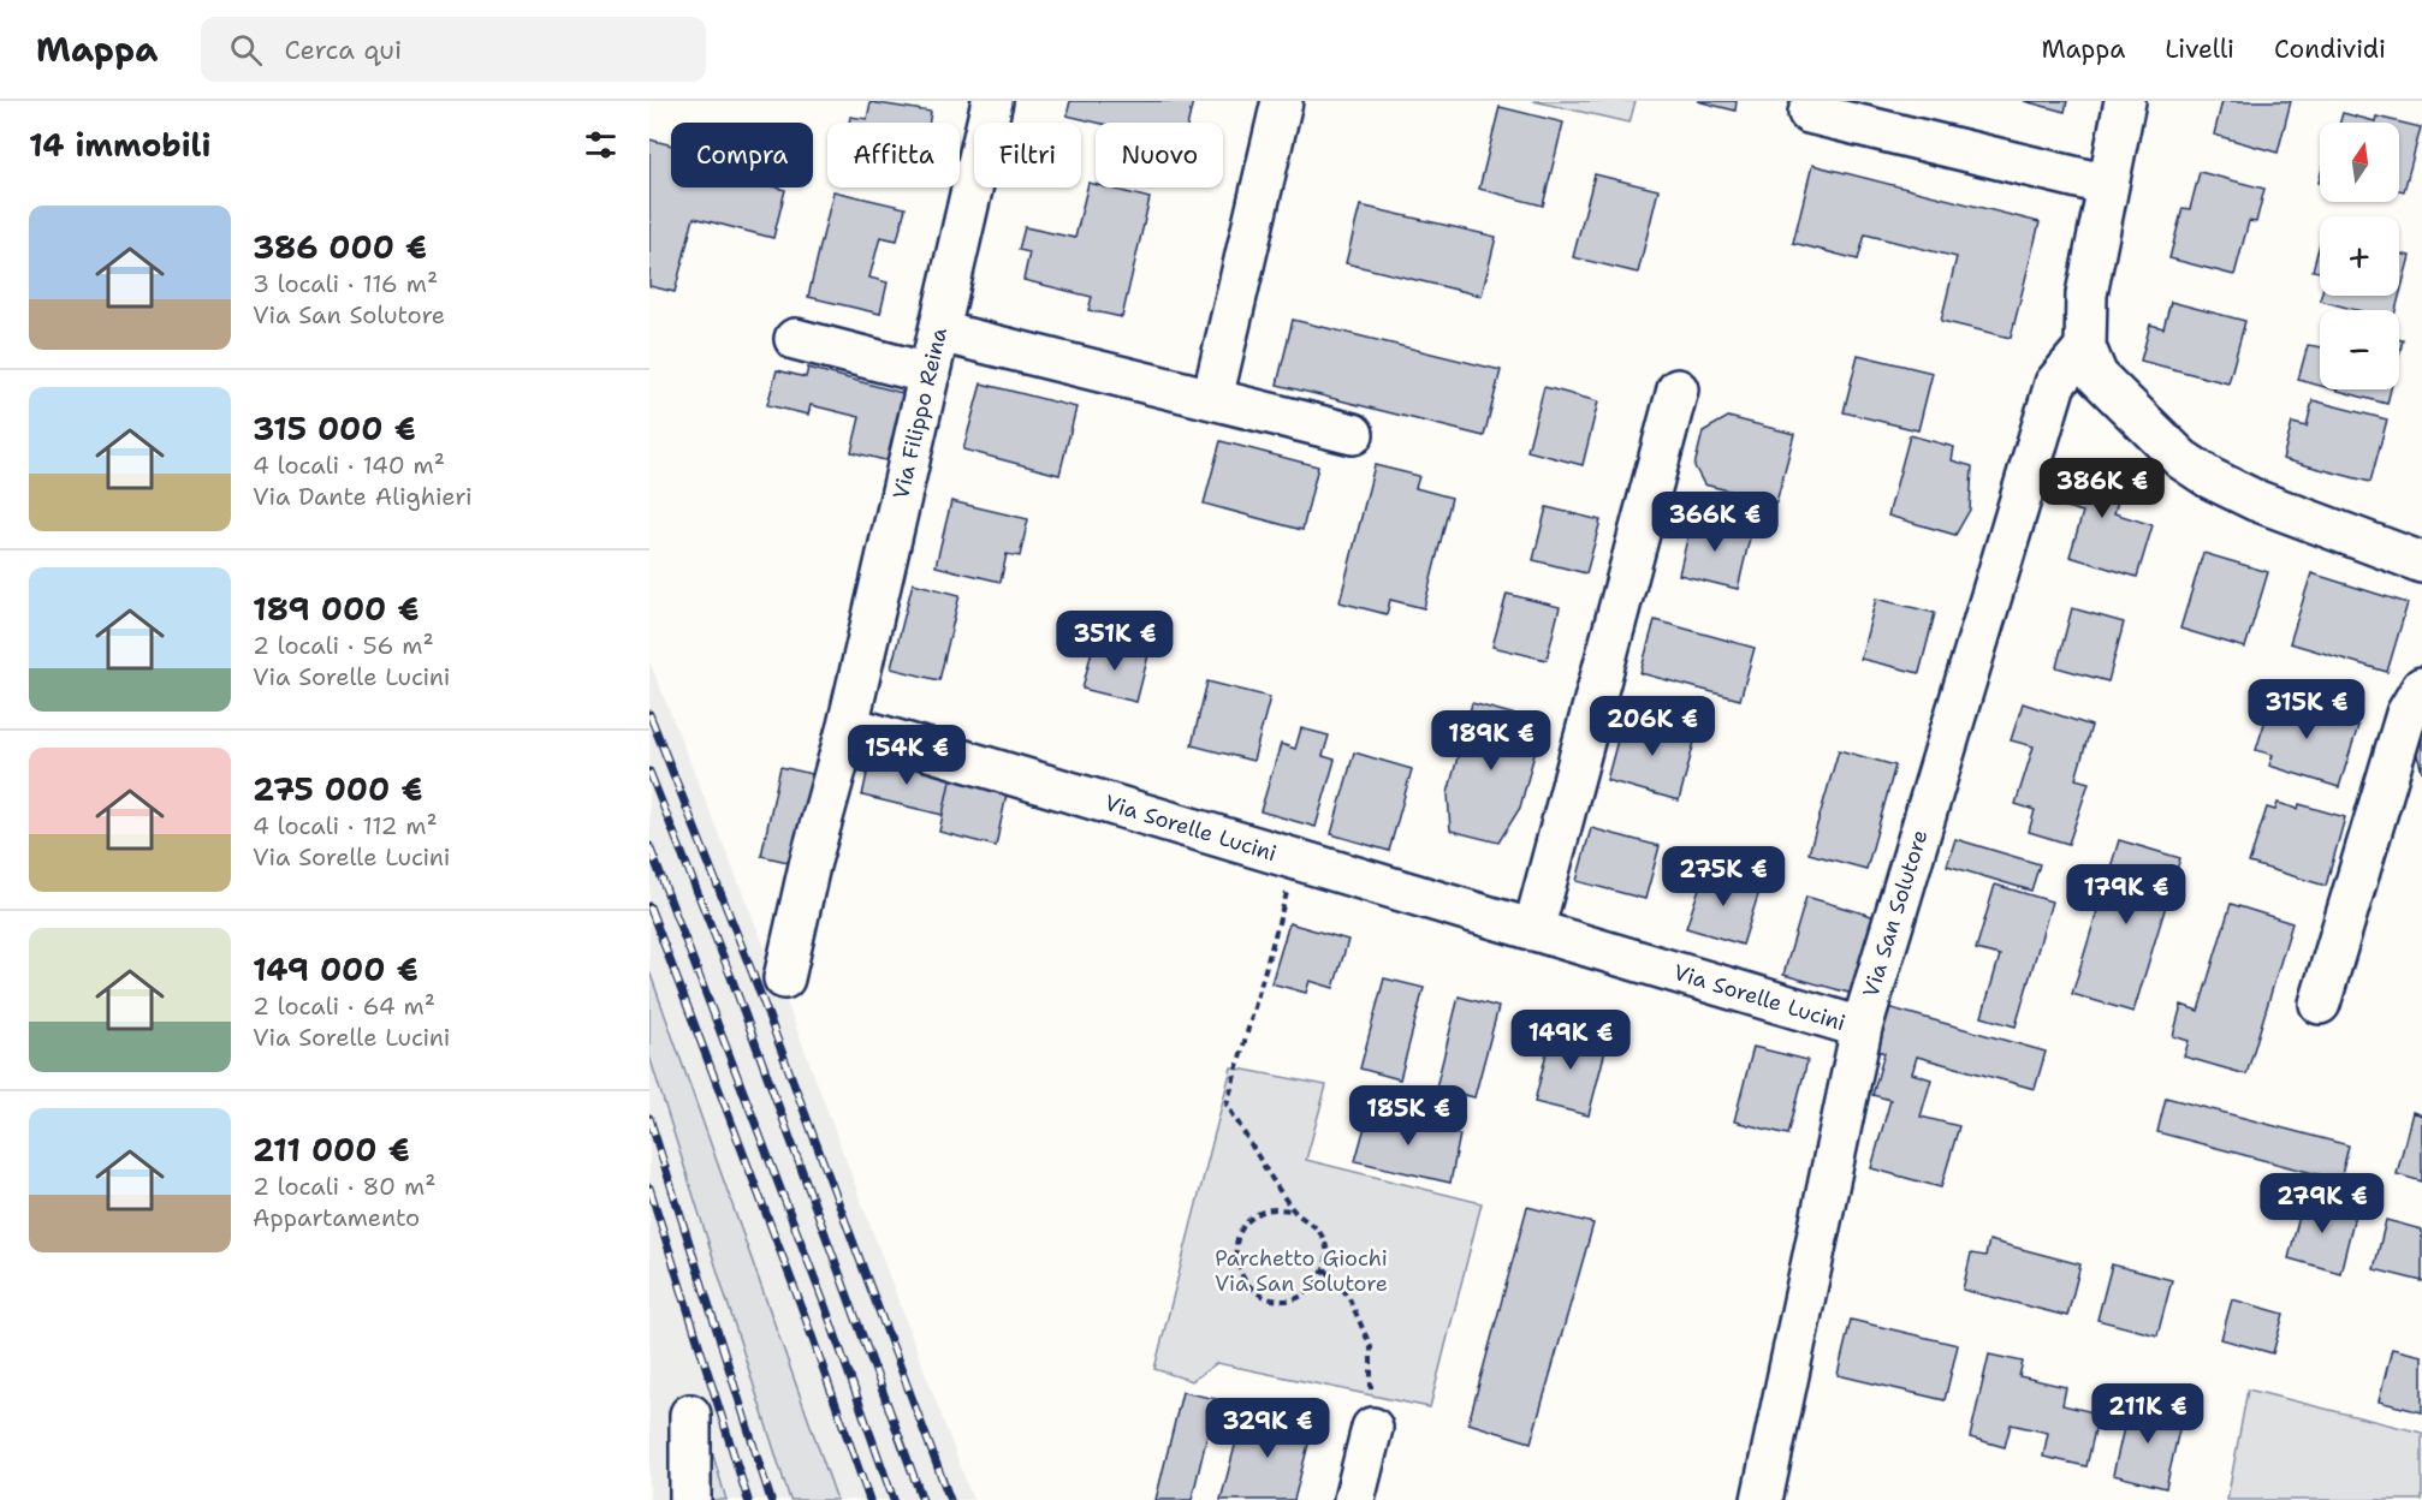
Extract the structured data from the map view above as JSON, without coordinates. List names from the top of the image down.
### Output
{
  "streets": {
    "street": ["Via Filippo Reina", "Via Sorelle Lucini", "Via San Solutore"]
  },
  "crossings": [
    ["Via Filippo Reina", "Via Sorelle Lucini"],
    ["Via Sorelle Lucini", "Via San Solutore"]
  ],
  "parks": ["Parchetto Giochi Via San Solutore"],
  "north": "top",
  "page": {
    "header": "Mappa",
    "search": "Cerca qui",
    "nav": ["Mappa", "Livelli", "Condividi"],
    "heading": "14 immobili",
    "map_buttons": ["+", "−"],
    "chip": [
      "Compra",
      "Affitta",
      "Filtri",
      "Nuovo"
    ],
    "list": [
      {
        "name": "386 000 €",
        "note": "3 locali · 116 m² · Via San Solutore"
      },
      {
        "name": "315 000 €",
        "note": "4 locali · 140 m² · Via Dante Alighieri"
      },
      {
        "name": "189 000 €",
        "note": "2 locali · 56 m² · Via Sorelle Lucini"
      },
      {
        "name": "275 000 €",
        "note": "4 locali · 112 m² · Via Sorelle Lucini"
      },
      {
        "name": "149 000 €",
        "note": "2 locali · 64 m² · Via Sorelle Lucini"
      },
      {
        "name": "211 000 €",
        "note": "2 locali · 80 m² · Appartamento"
      }
    ],
    "price": [
      "386K €",
      "366K €",
      "351K €",
      "315K €",
      "206K €",
      "189K €",
      "154K €",
      "275K €",
      "179K €",
      "149K €",
      "185K €",
      "279K €",
      "211K €",
      "329K €"
    ]
  }
}
